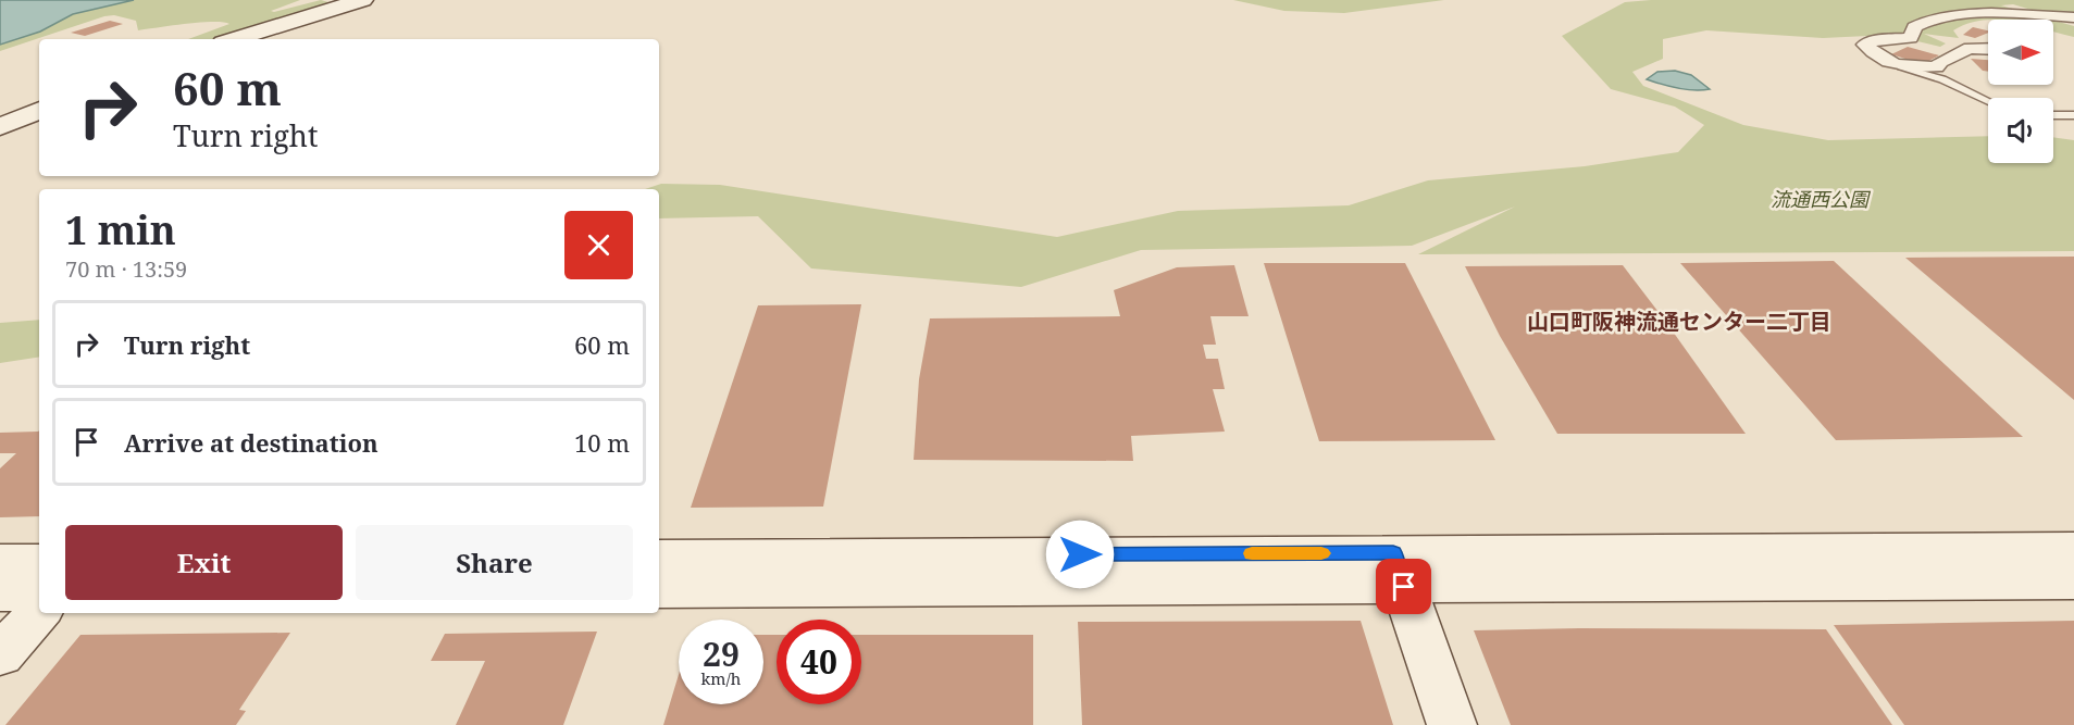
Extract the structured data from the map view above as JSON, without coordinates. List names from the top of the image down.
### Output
{
  "districts": ["山口町阪神流通センター二丁目"],
  "parks": ["流通西公園"],
  "north": "right",
  "page": {
    "turn": ["60 m", "Turn right"],
    "heading": ["1 min", "70 m · 13:59"],
    "list": [
      {
        "name": "Turn right",
        "value": "60 m"
      },
      {
        "name": "Arrive at destination",
        "value": "10 m"
      }
    ],
    "buttons": ["Exit", "Share"],
    "speed": "29 km/h",
    "limit": "40"
  }
}
